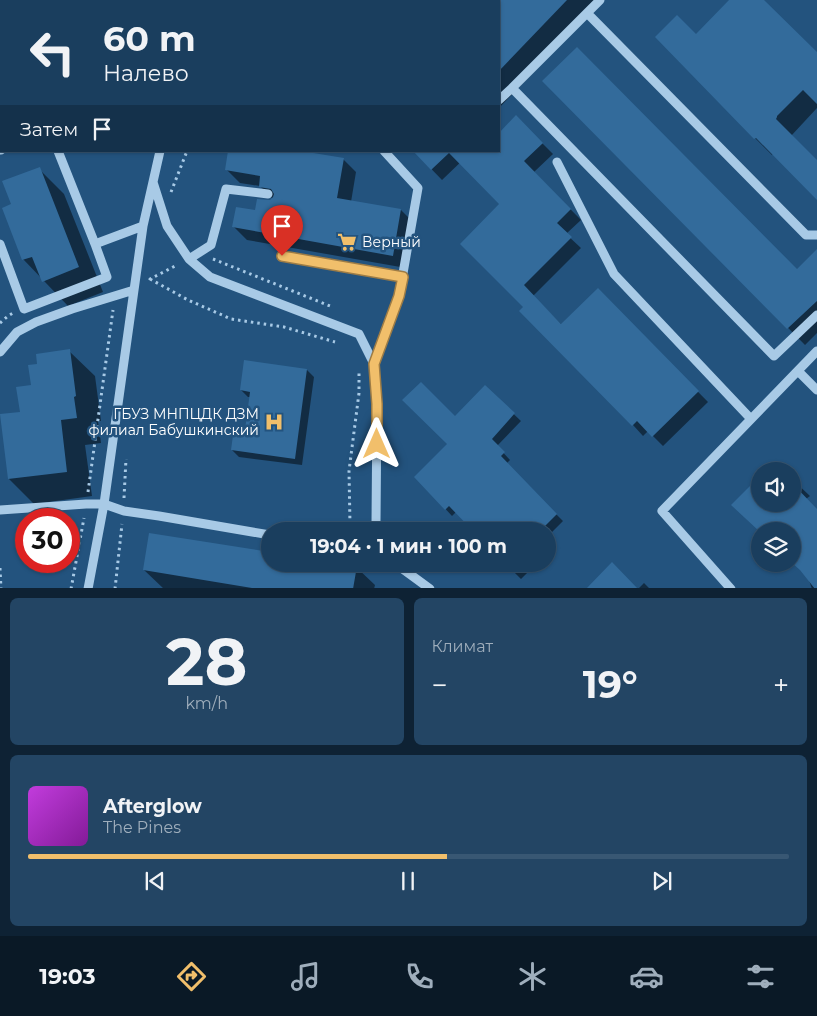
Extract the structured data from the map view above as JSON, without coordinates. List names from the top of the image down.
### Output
{
  "places": {
    "supermarket": ["Верный"],
    "hospital": ["ГБУЗ МНПЦДК ДЗМ филиал Бабушкинский"]
  },
  "page": {
    "turn": ["60 m", "Налево"],
    "then": "Затем",
    "limit": "30",
    "trip": "19:04 · 1 мин · 100 m",
    "tile": [
      ["28", "km/h"],
      "Климат"
    ],
    "heat": ["−", "19°", "+"],
    "song": ["Afterglow", "The Pines"],
    "tabs": "19:03"
  }
}
